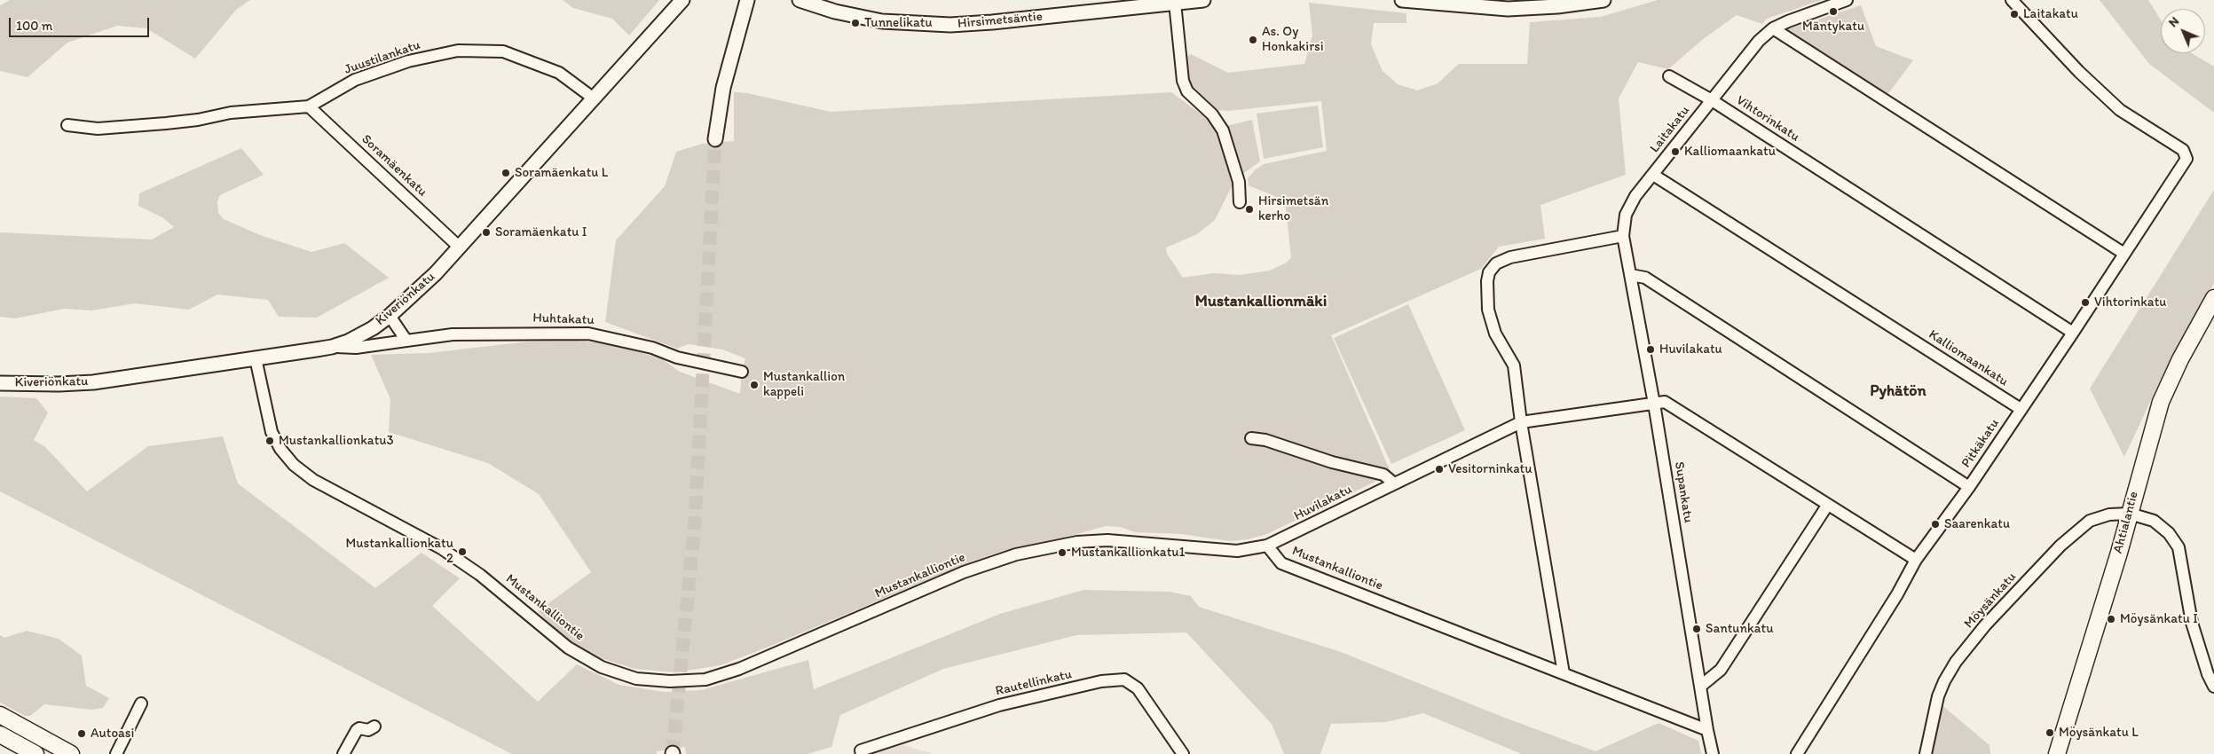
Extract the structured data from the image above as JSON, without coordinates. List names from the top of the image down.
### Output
{
  "streets": {
    "main road": ["Ahtialantie"],
    "street": [
      "Hirsimetsäntie",
      "Juustilankatu",
      "Vihtorinkatu",
      "Laitakatu",
      "Soramäenkatu",
      "Kiveriönkatu",
      "Huhtakatu",
      "Kalliomaankatu",
      "Pitkäkatu",
      "Supankatu",
      "Huvilakatu",
      "Mustankalliontie",
      "Möysänkatu",
      "Rautellinkatu"
    ]
  },
  "crossings": [
    ["Juustilankatu", "Soramäenkatu"],
    ["Juustilankatu", "Kiveriönkatu"],
    ["Vihtorinkatu", "Laitakatu"],
    ["Vihtorinkatu", "Pitkäkatu"],
    ["Laitakatu", "Kalliomaankatu"],
    ["Laitakatu", "Supankatu"],
    ["Soramäenkatu", "Kiveriönkatu"],
    ["Kiveriönkatu", "Huhtakatu"],
    ["Kiveriönkatu", "Mustankalliontie"],
    ["Kalliomaankatu", "Pitkäkatu"],
    ["Pitkäkatu", "Huvilakatu"],
    ["Supankatu", "Huvilakatu"],
    ["Supankatu", "Mustankalliontie"],
    ["Huvilakatu", "Mustankalliontie"],
    ["Ahtialantie", "Möysänkatu"]
  ],
  "districts": ["Mustankallionmäki", "Pyhätön"],
  "places": [
    "Mäntykatu",
    "Laitakatu",
    "Tunnelikatu",
    "As. Oy Honkakirsi",
    "Kalliomaankatu",
    "Soramäenkatu L",
    "Hirsimetsän kerho",
    "Soramäenkatu I",
    "Vihtorinkatu",
    "Huvilakatu",
    "Mustankallion kappeli",
    "Mustankallionkatu3",
    "Vesitorninkatu",
    "Saarenkatu",
    "Mustankallionkatu 2",
    "Mustankallionkatu1",
    "Möysänkatu I",
    "Santunkatu",
    "Möysänkatu L",
    "Autoasi"
  ],
  "scale_bar": "100 m",
  "north": "top left"
}
